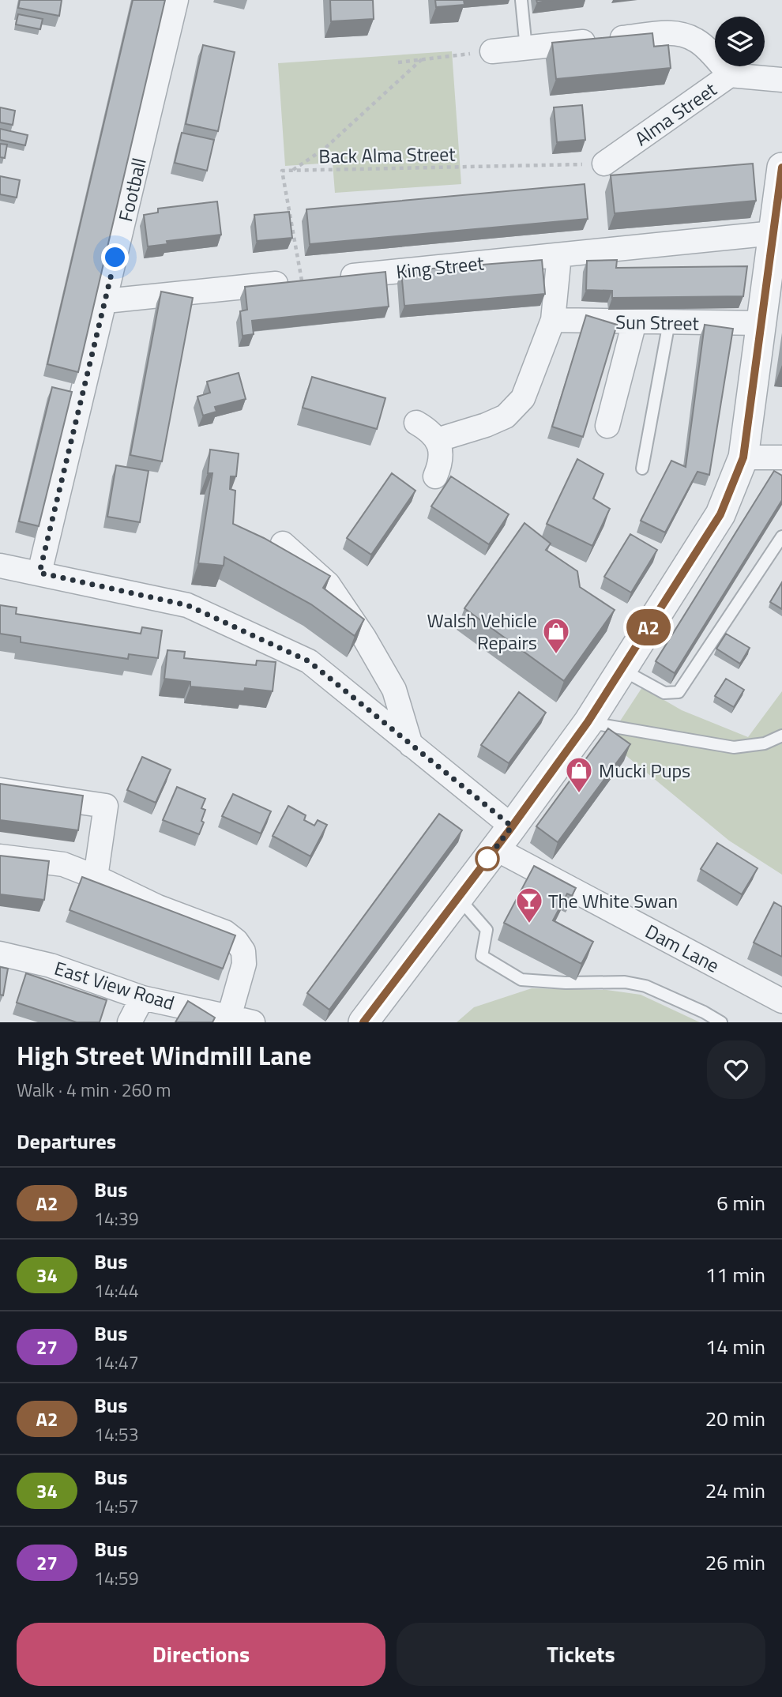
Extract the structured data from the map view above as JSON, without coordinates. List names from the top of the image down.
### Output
{
  "streets": {
    "street": [
      "Alma Street",
      "Football",
      "King Street",
      "Sun Street",
      "Dam Lane",
      "East View Road"
    ],
    "path": ["Back Alma Street"]
  },
  "crossings": [
    ["Alma Street", "Back Alma Street"],
    ["Football", "Dam Lane"]
  ],
  "places": {
    "shop": ["Walsh Vehicle Repairs", "Mucki Pups"],
    "bar": ["The White Swan"]
  },
  "lines": ["bus line A2"],
  "page": {
    "on_map": "A2",
    "heading": [
      ["High Street Windmill Lane", "Walk · 4 min · 260 m"],
      "Departures"
    ],
    "list": [
      {
        "mark": "A2",
        "name": "Bus",
        "note": "14:39",
        "value": "6 min"
      },
      {
        "mark": "34",
        "name": "Bus",
        "note": "14:44",
        "value": "11 min"
      },
      {
        "mark": "27",
        "name": "Bus",
        "note": "14:47",
        "value": "14 min"
      },
      {
        "mark": "A2",
        "name": "Bus",
        "note": "14:53",
        "value": "20 min"
      },
      {
        "mark": "34",
        "name": "Bus",
        "note": "14:57",
        "value": "24 min"
      },
      {
        "mark": "27",
        "name": "Bus",
        "note": "14:59",
        "value": "26 min"
      }
    ],
    "buttons": ["Directions", "Tickets"]
  }
}
